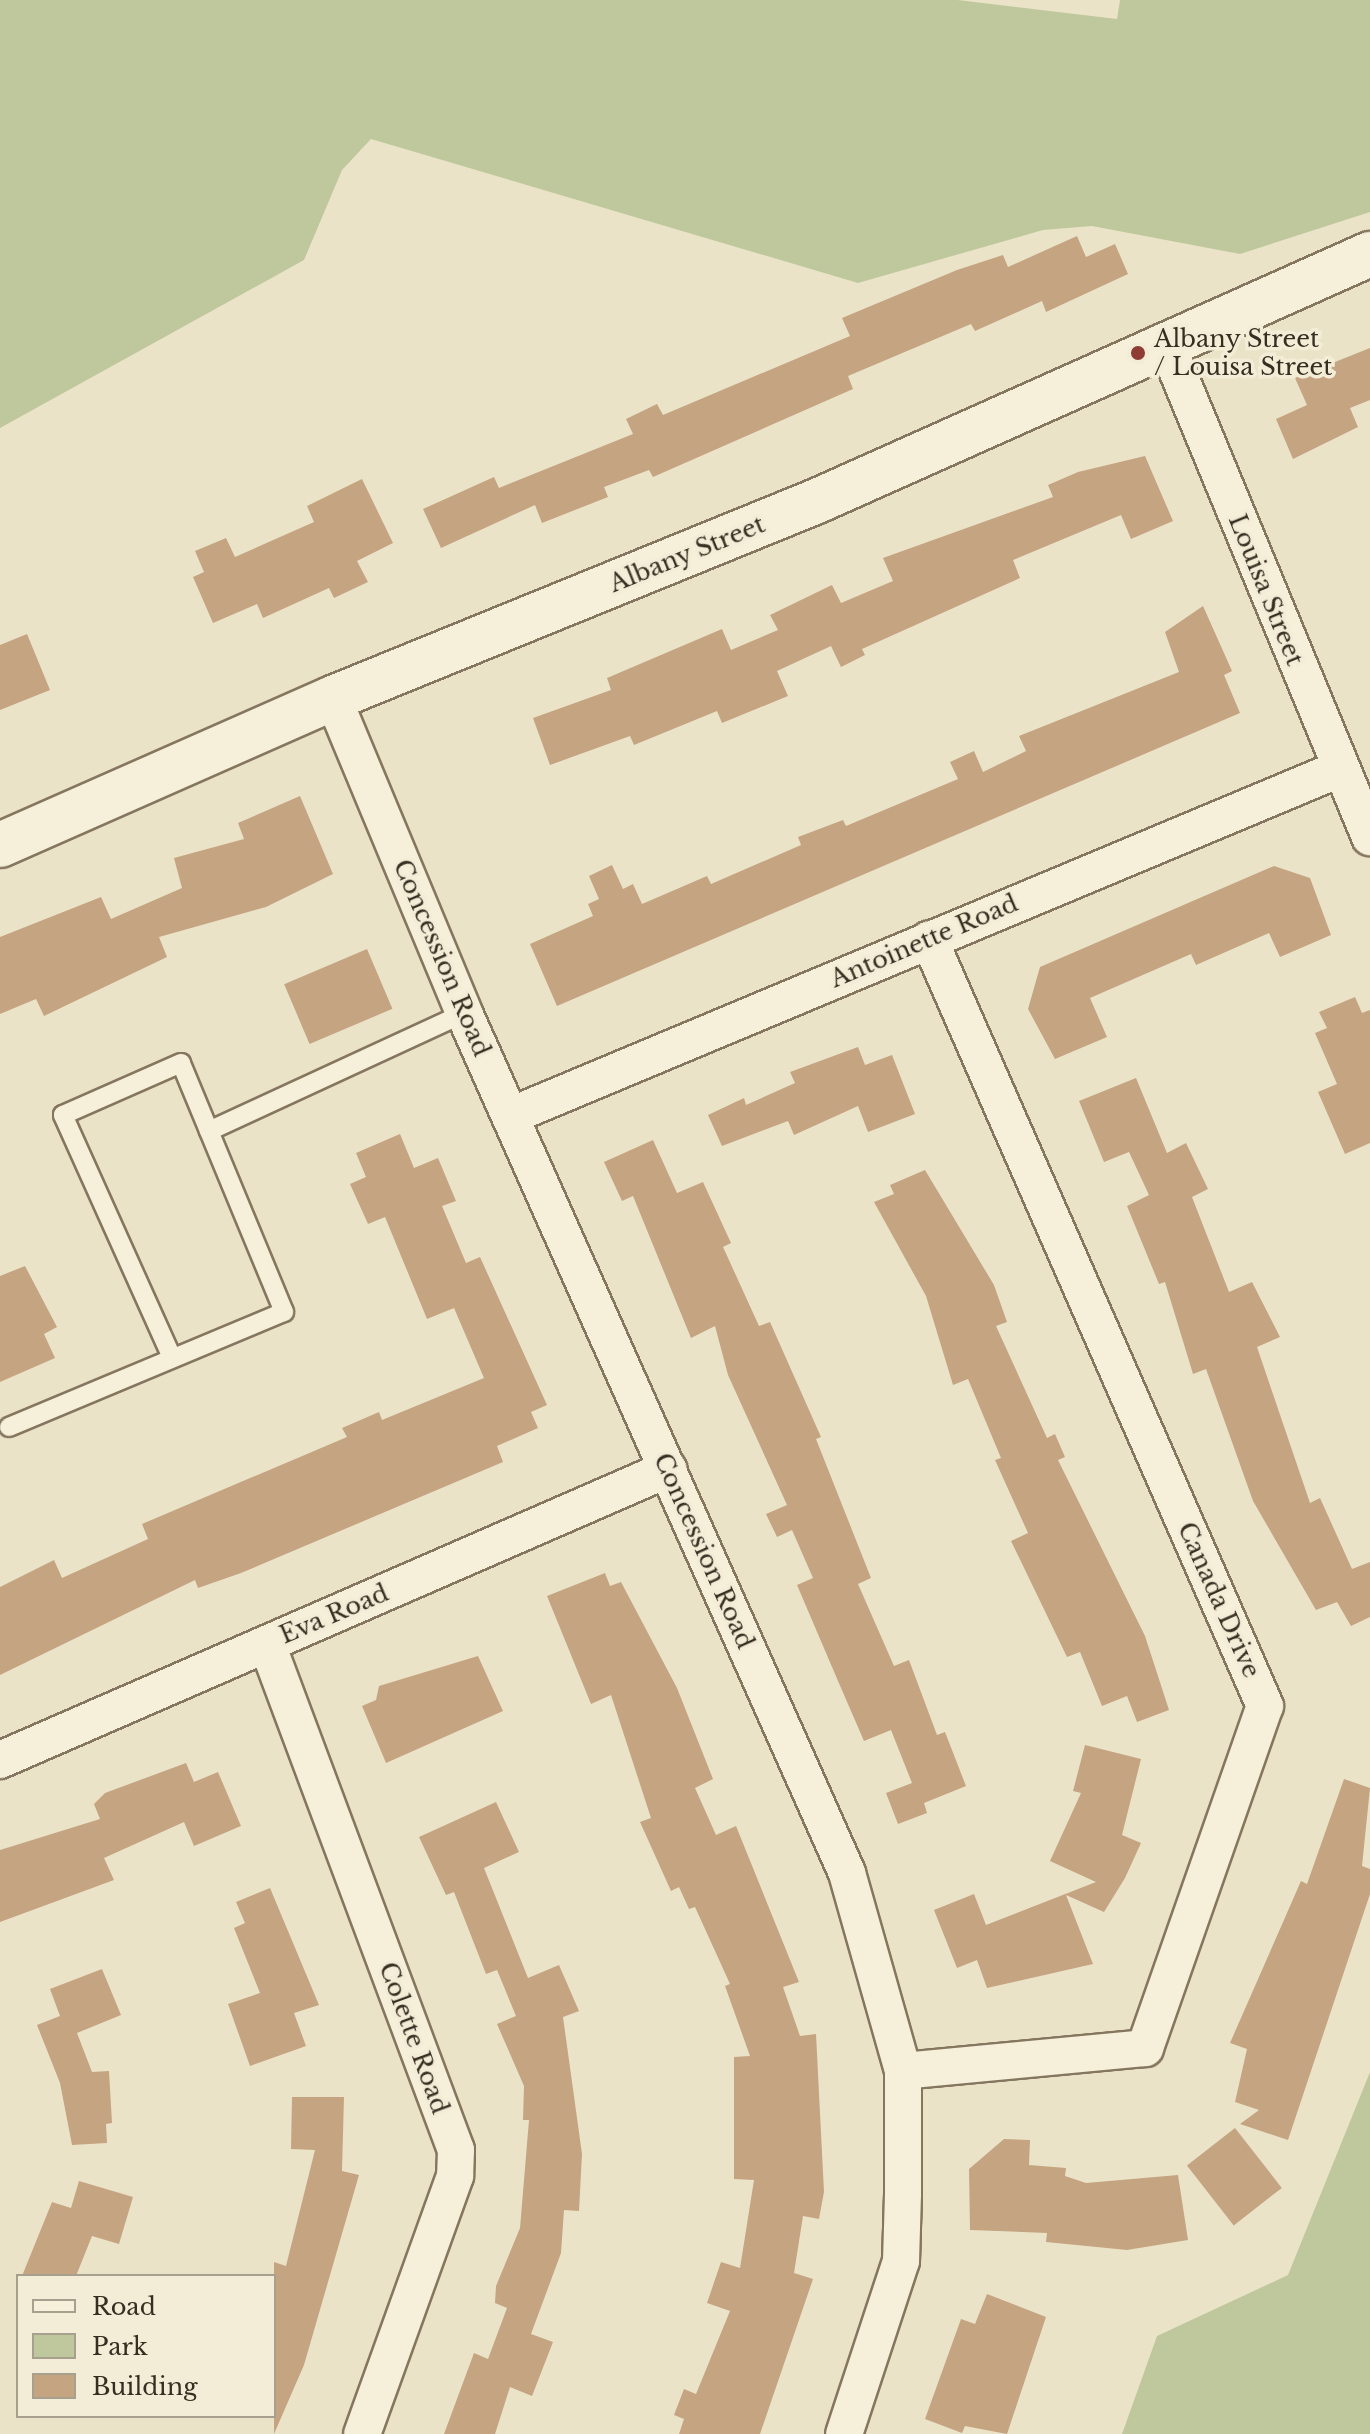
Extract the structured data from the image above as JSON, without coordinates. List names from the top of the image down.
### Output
{
  "streets": {
    "street": [
      "Albany Street",
      "Louisa Street",
      "Antoinette Road",
      "Concession Road",
      "Canada Drive",
      "Eva Road",
      "Colette Road"
    ]
  },
  "crossings": [
    ["Albany Street", "Louisa Street"],
    ["Albany Street", "Concession Road"],
    ["Louisa Street", "Antoinette Road"],
    ["Antoinette Road", "Concession Road"],
    ["Antoinette Road", "Canada Drive"],
    ["Concession Road", "Canada Drive"],
    ["Concession Road", "Eva Road"],
    ["Eva Road", "Colette Road"]
  ],
  "places": ["Albany Street / Louisa Street"],
  "legend": ["Road", "Park", "Building"]
}
